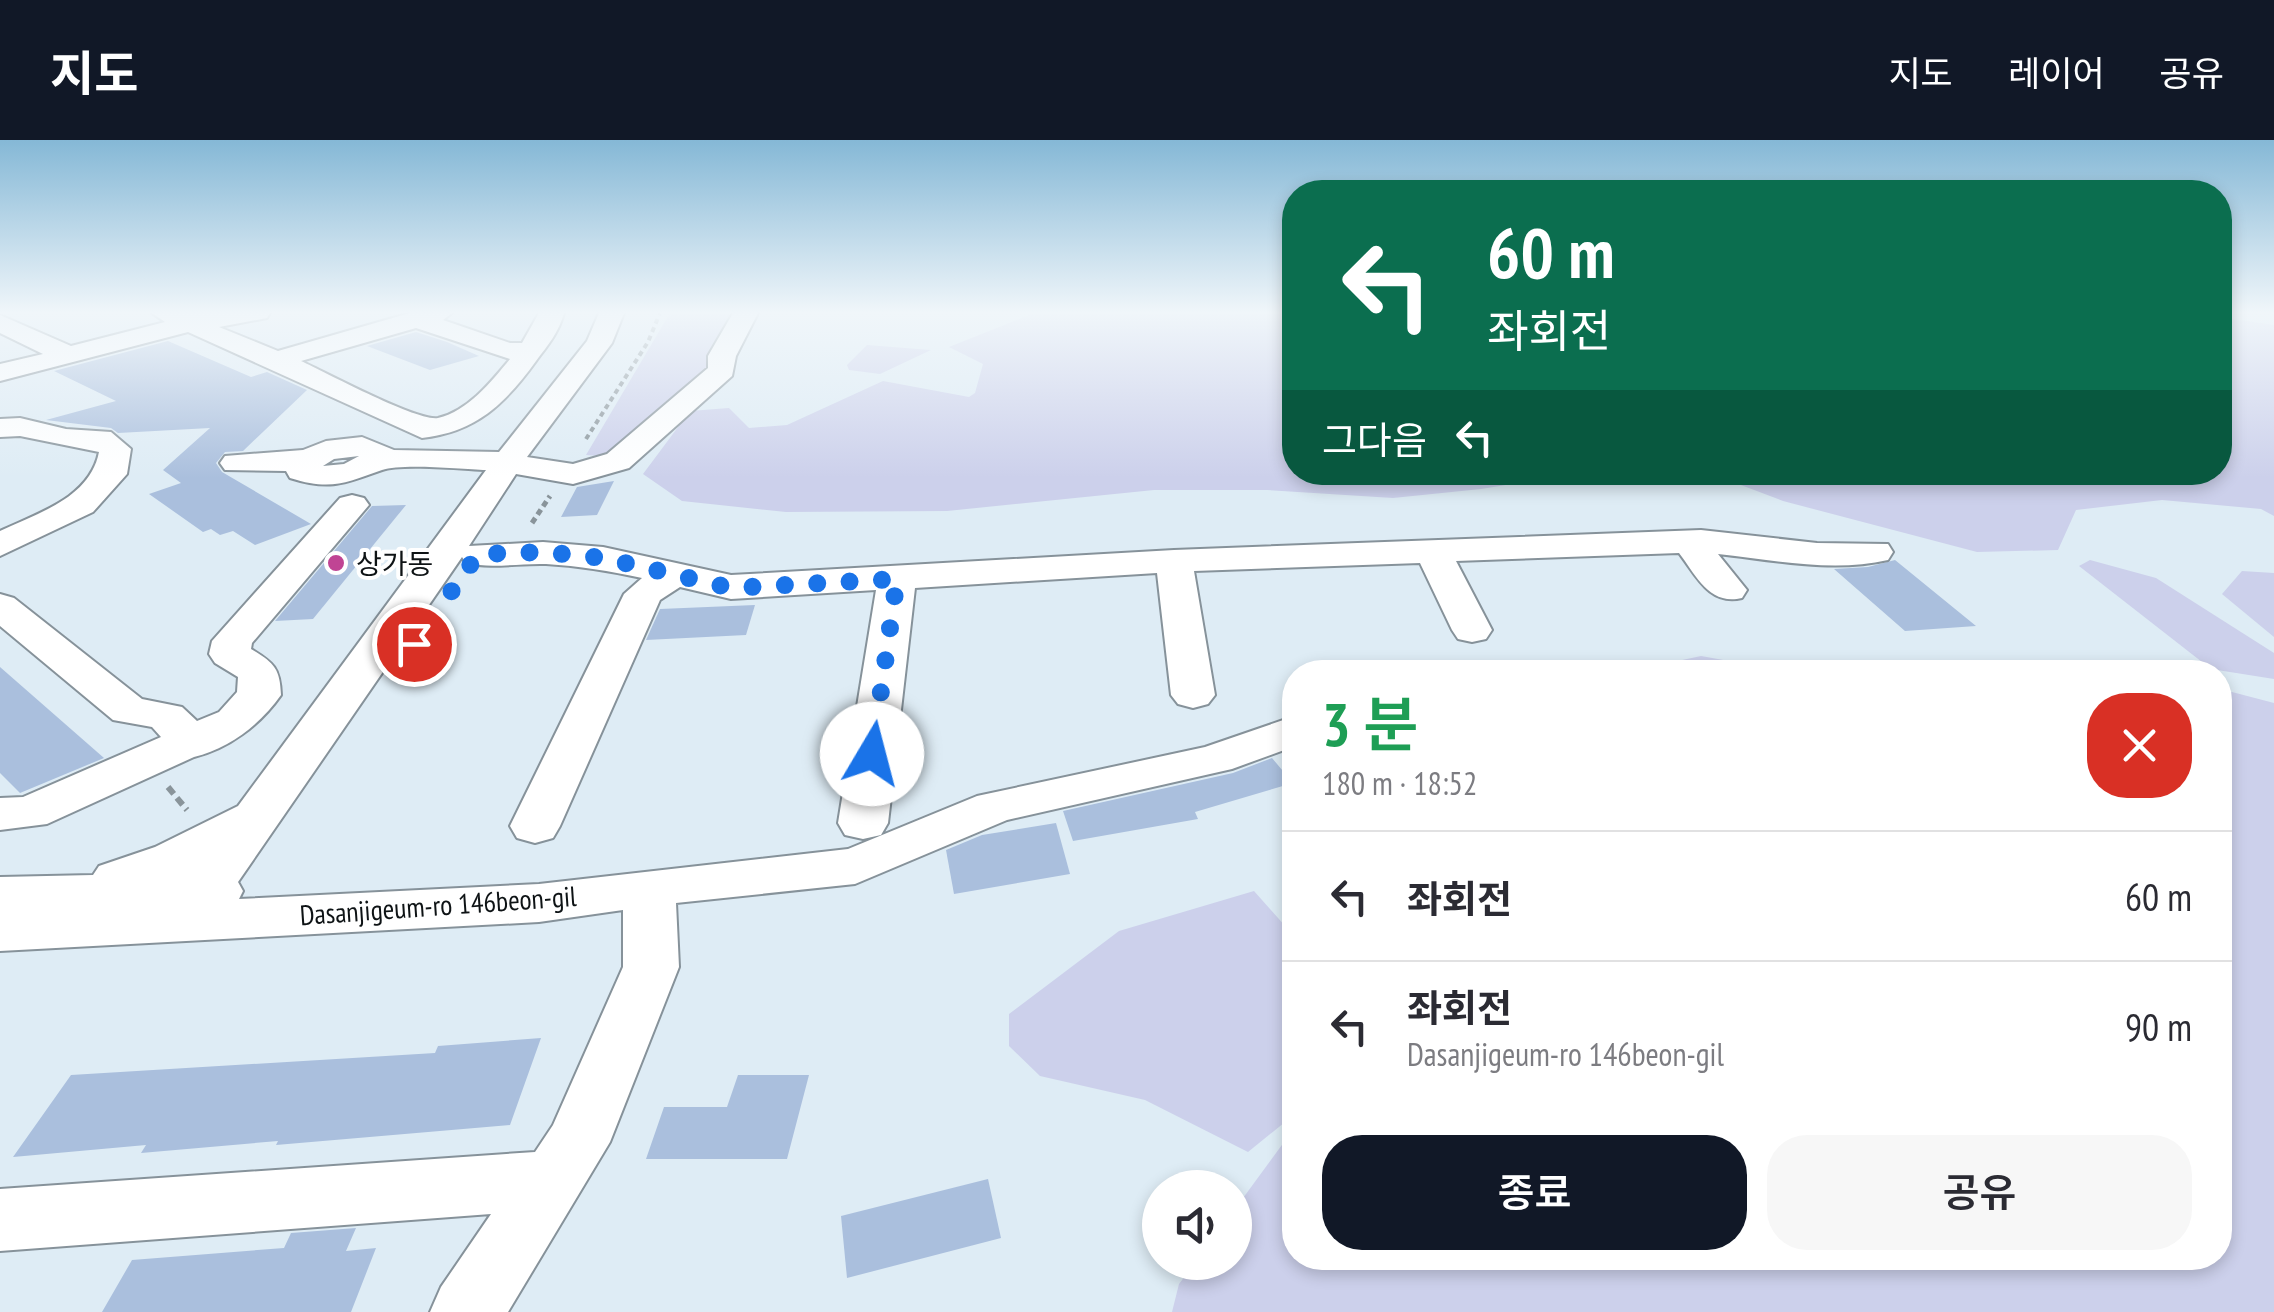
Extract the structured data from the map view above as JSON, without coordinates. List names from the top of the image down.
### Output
{
  "streets": {
    "street": ["Dasanjigeum-ro 146beon-gil"]
  },
  "places": ["상가동"],
  "page": {
    "header": "지도",
    "nav": ["지도", "레이어", "공유"],
    "turn": ["60 m", "좌회전"],
    "then": "그다음",
    "heading": ["3 분", "180 m · 18:52"],
    "list": [
      {
        "name": "좌회전",
        "value": "60 m"
      },
      {
        "name": "좌회전",
        "note": "Dasanjigeum-ro 146beon-gil",
        "value": "90 m"
      }
    ],
    "buttons": ["종료", "공유"]
  }
}
